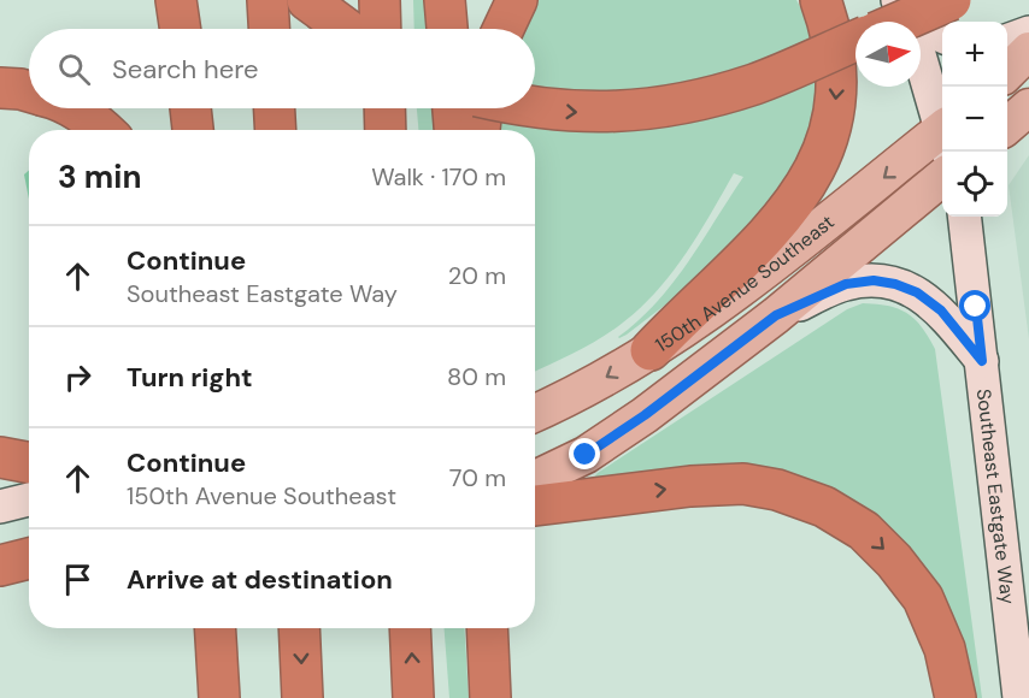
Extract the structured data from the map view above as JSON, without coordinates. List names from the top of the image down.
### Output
{
  "streets": {
    "main road": ["150th Avenue Southeast", "Southeast Eastgate Way"]
  },
  "north": "right",
  "page": {
    "map_buttons": ["+", "−"],
    "search": "Search here",
    "heading": ["3 min", "Walk · 170 m"],
    "list": [
      ["Continue", "Southeast Eastgate Way", "20 m"],
      ["Turn right", "80 m"],
      ["Continue", "150th Avenue Southeast", "70 m"],
      "Arrive at destination"
    ]
  }
}
